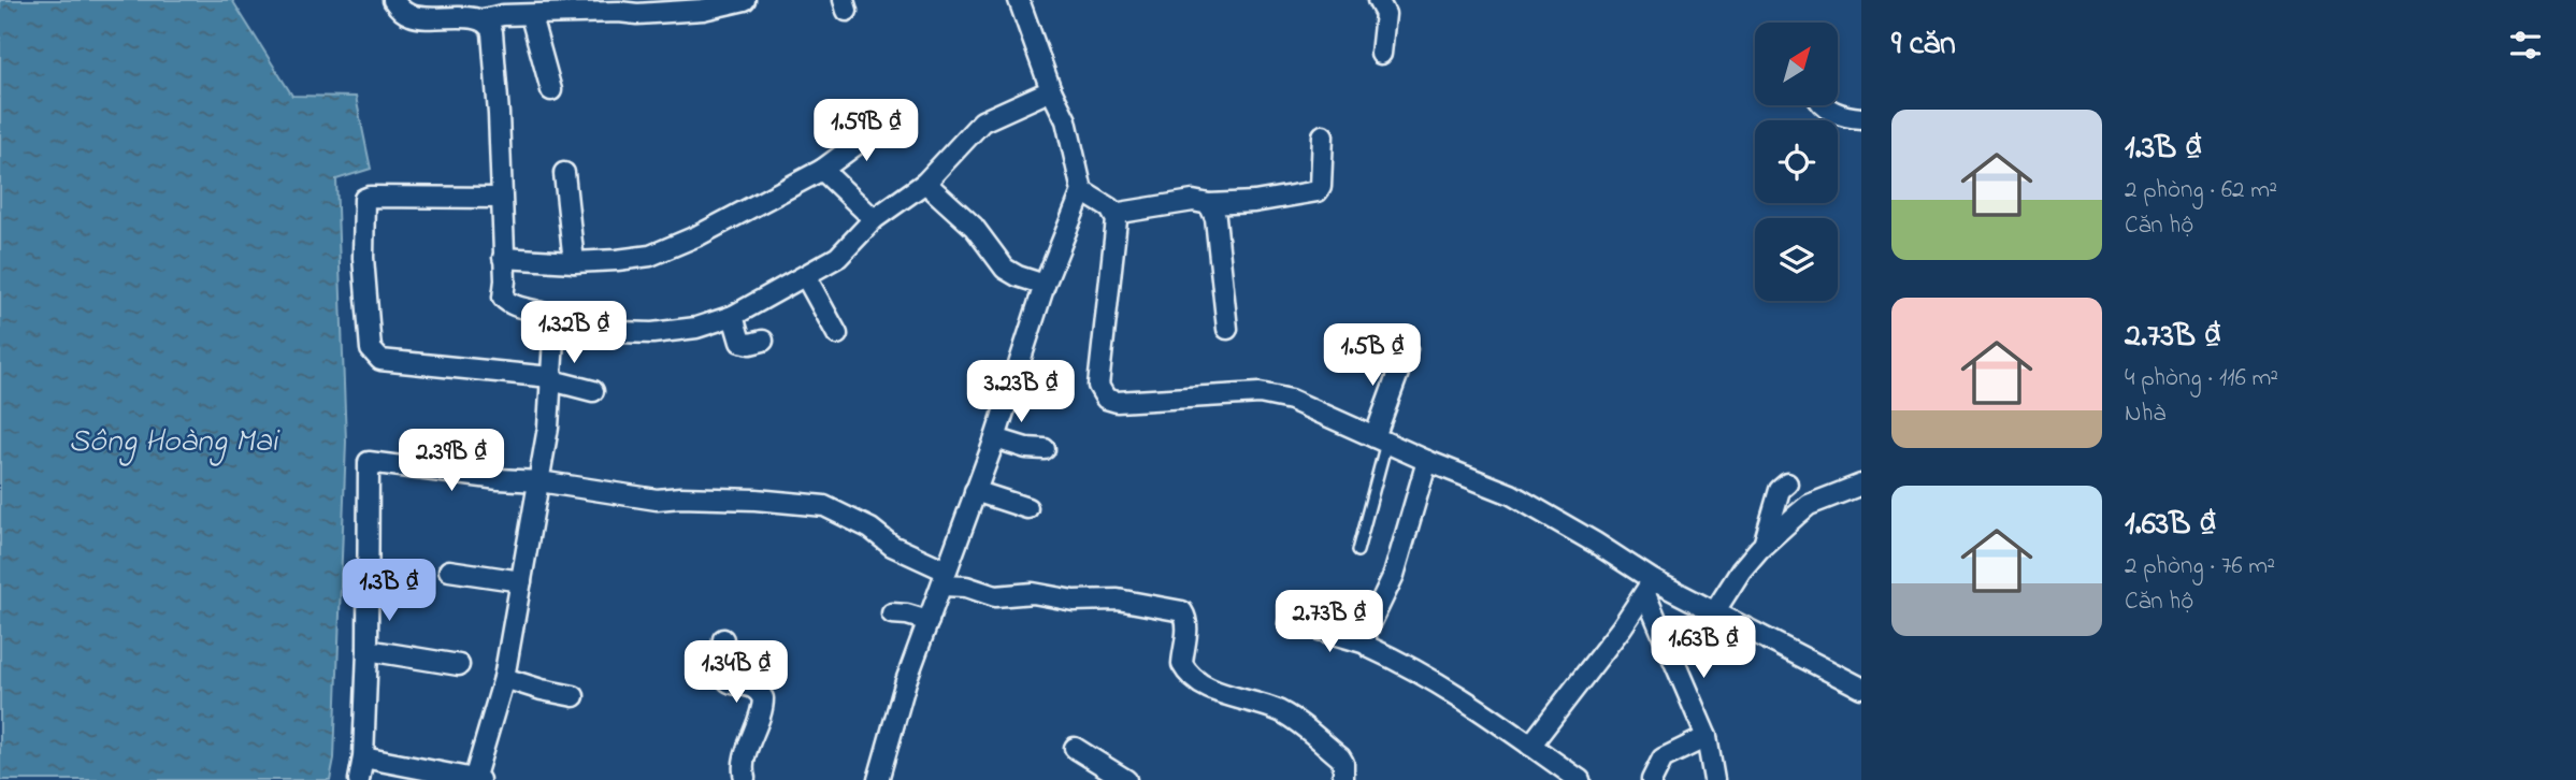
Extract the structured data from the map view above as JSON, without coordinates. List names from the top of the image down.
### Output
{
  "water": ["Sông Hoàng Mai"],
  "north": "top right",
  "page": {
    "heading": "9 căn",
    "list": [
      {
        "name": "1.3B ₫",
        "note": "2 phòng · 62 m² · Căn hộ"
      },
      {
        "name": "2.73B ₫",
        "note": "4 phòng · 116 m² · Nhà"
      },
      {
        "name": "1.63B ₫",
        "note": "2 phòng · 76 m² · Căn hộ"
      }
    ],
    "price": [
      "1.59B ₫",
      "1.32B ₫",
      "1.5B ₫",
      "3.23B ₫",
      "2.39B ₫",
      "1.3B ₫",
      "2.73B ₫",
      "1.63B ₫",
      "1.34B ₫"
    ]
  }
}
